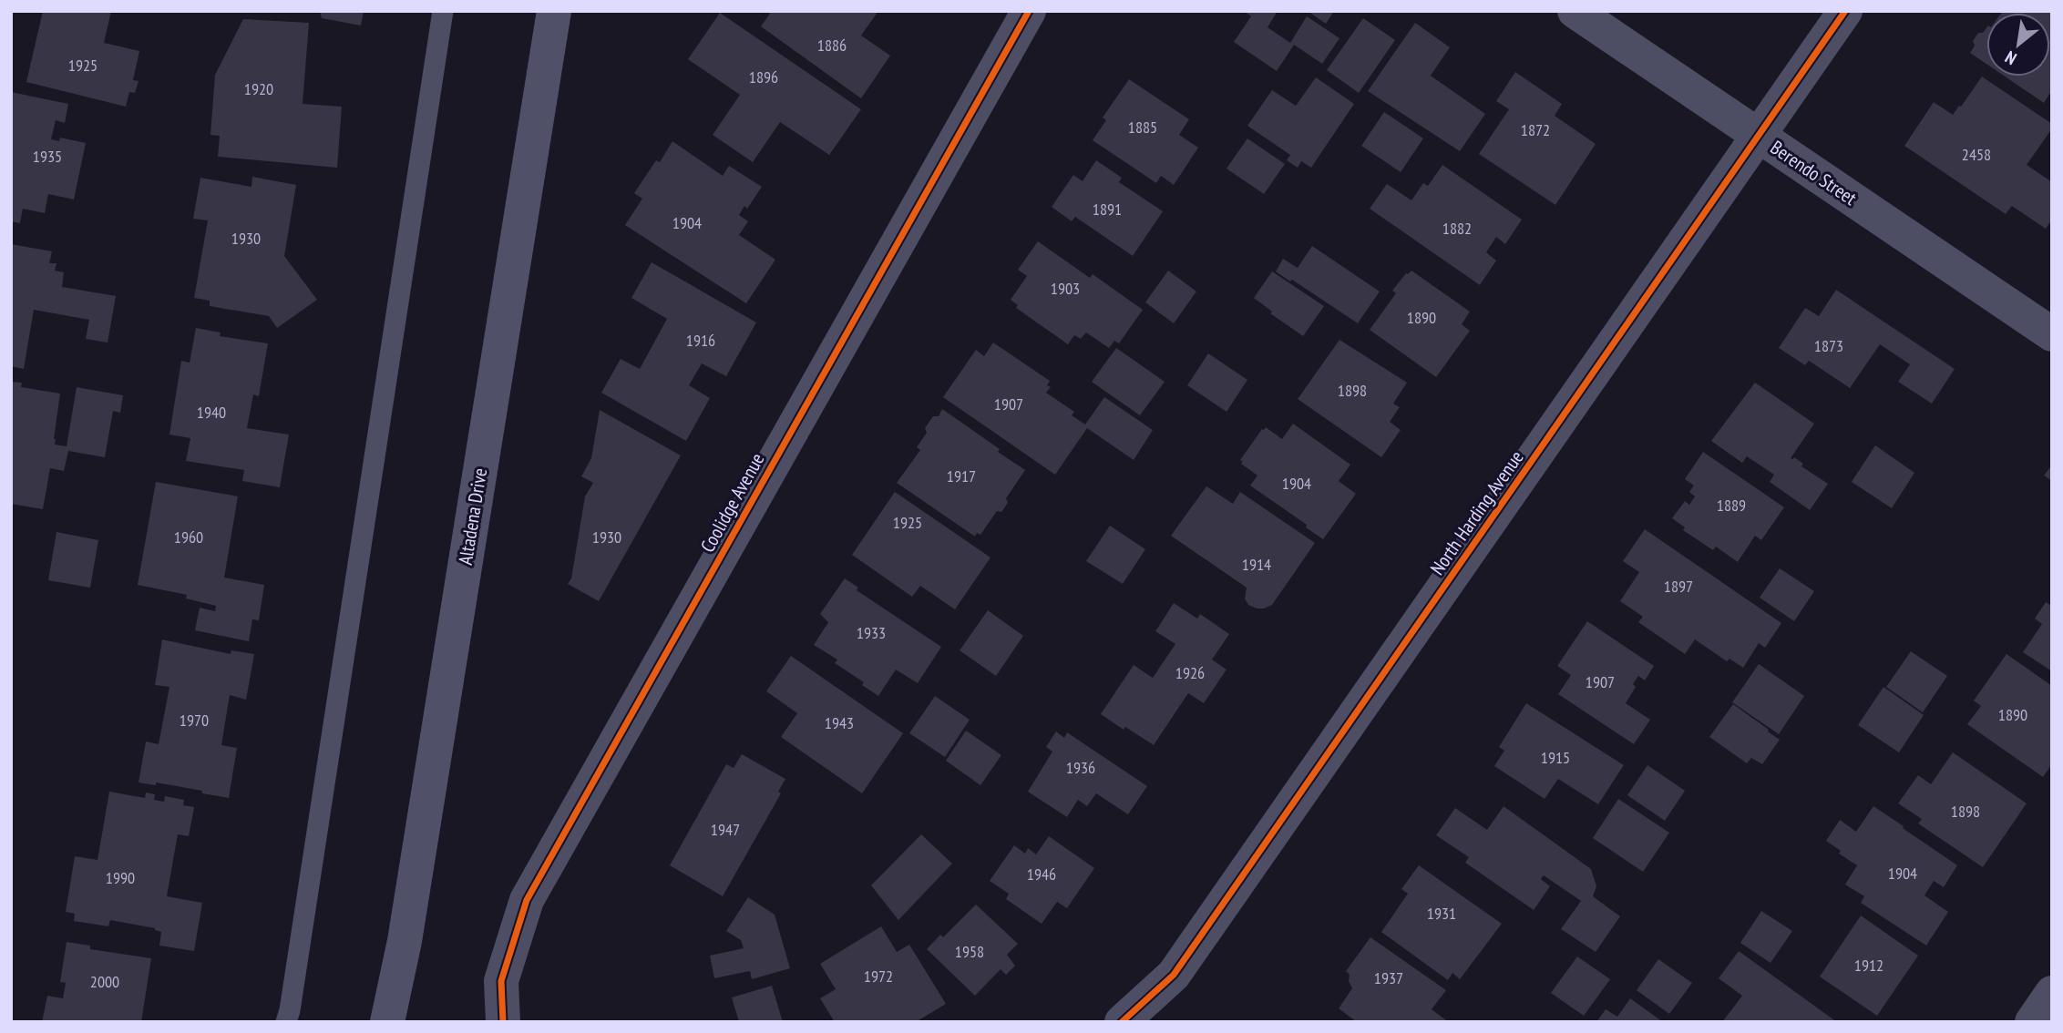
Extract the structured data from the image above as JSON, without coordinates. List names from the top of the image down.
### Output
{
  "streets": {
    "main road": ["Altadena Drive"],
    "street": ["Berendo Street", "Coolidge Avenue", "North Harding Avenue"]
  },
  "crossings": [
    ["Berendo Street", "North Harding Avenue"]
  ],
  "house_numbers": [
    "1886",
    "1925",
    "1896",
    "1920",
    "1885",
    "1872",
    "2458",
    "1935",
    "1891",
    "1904",
    "1882",
    "1930",
    "1903",
    "1890",
    "1916",
    "1873",
    "1898",
    "1907",
    "1940",
    "1917",
    "1904",
    "1889",
    "1925",
    "1960",
    "1930",
    "1914",
    "1897",
    "1933",
    "1926",
    "1907",
    "1890",
    "1970",
    "1943",
    "1915",
    "1936",
    "1898",
    "1947",
    "1904",
    "1946",
    "1990",
    "1931",
    "1958",
    "1912",
    "1972",
    "1937",
    "2000"
  ],
  "north": "bottom left"
}
